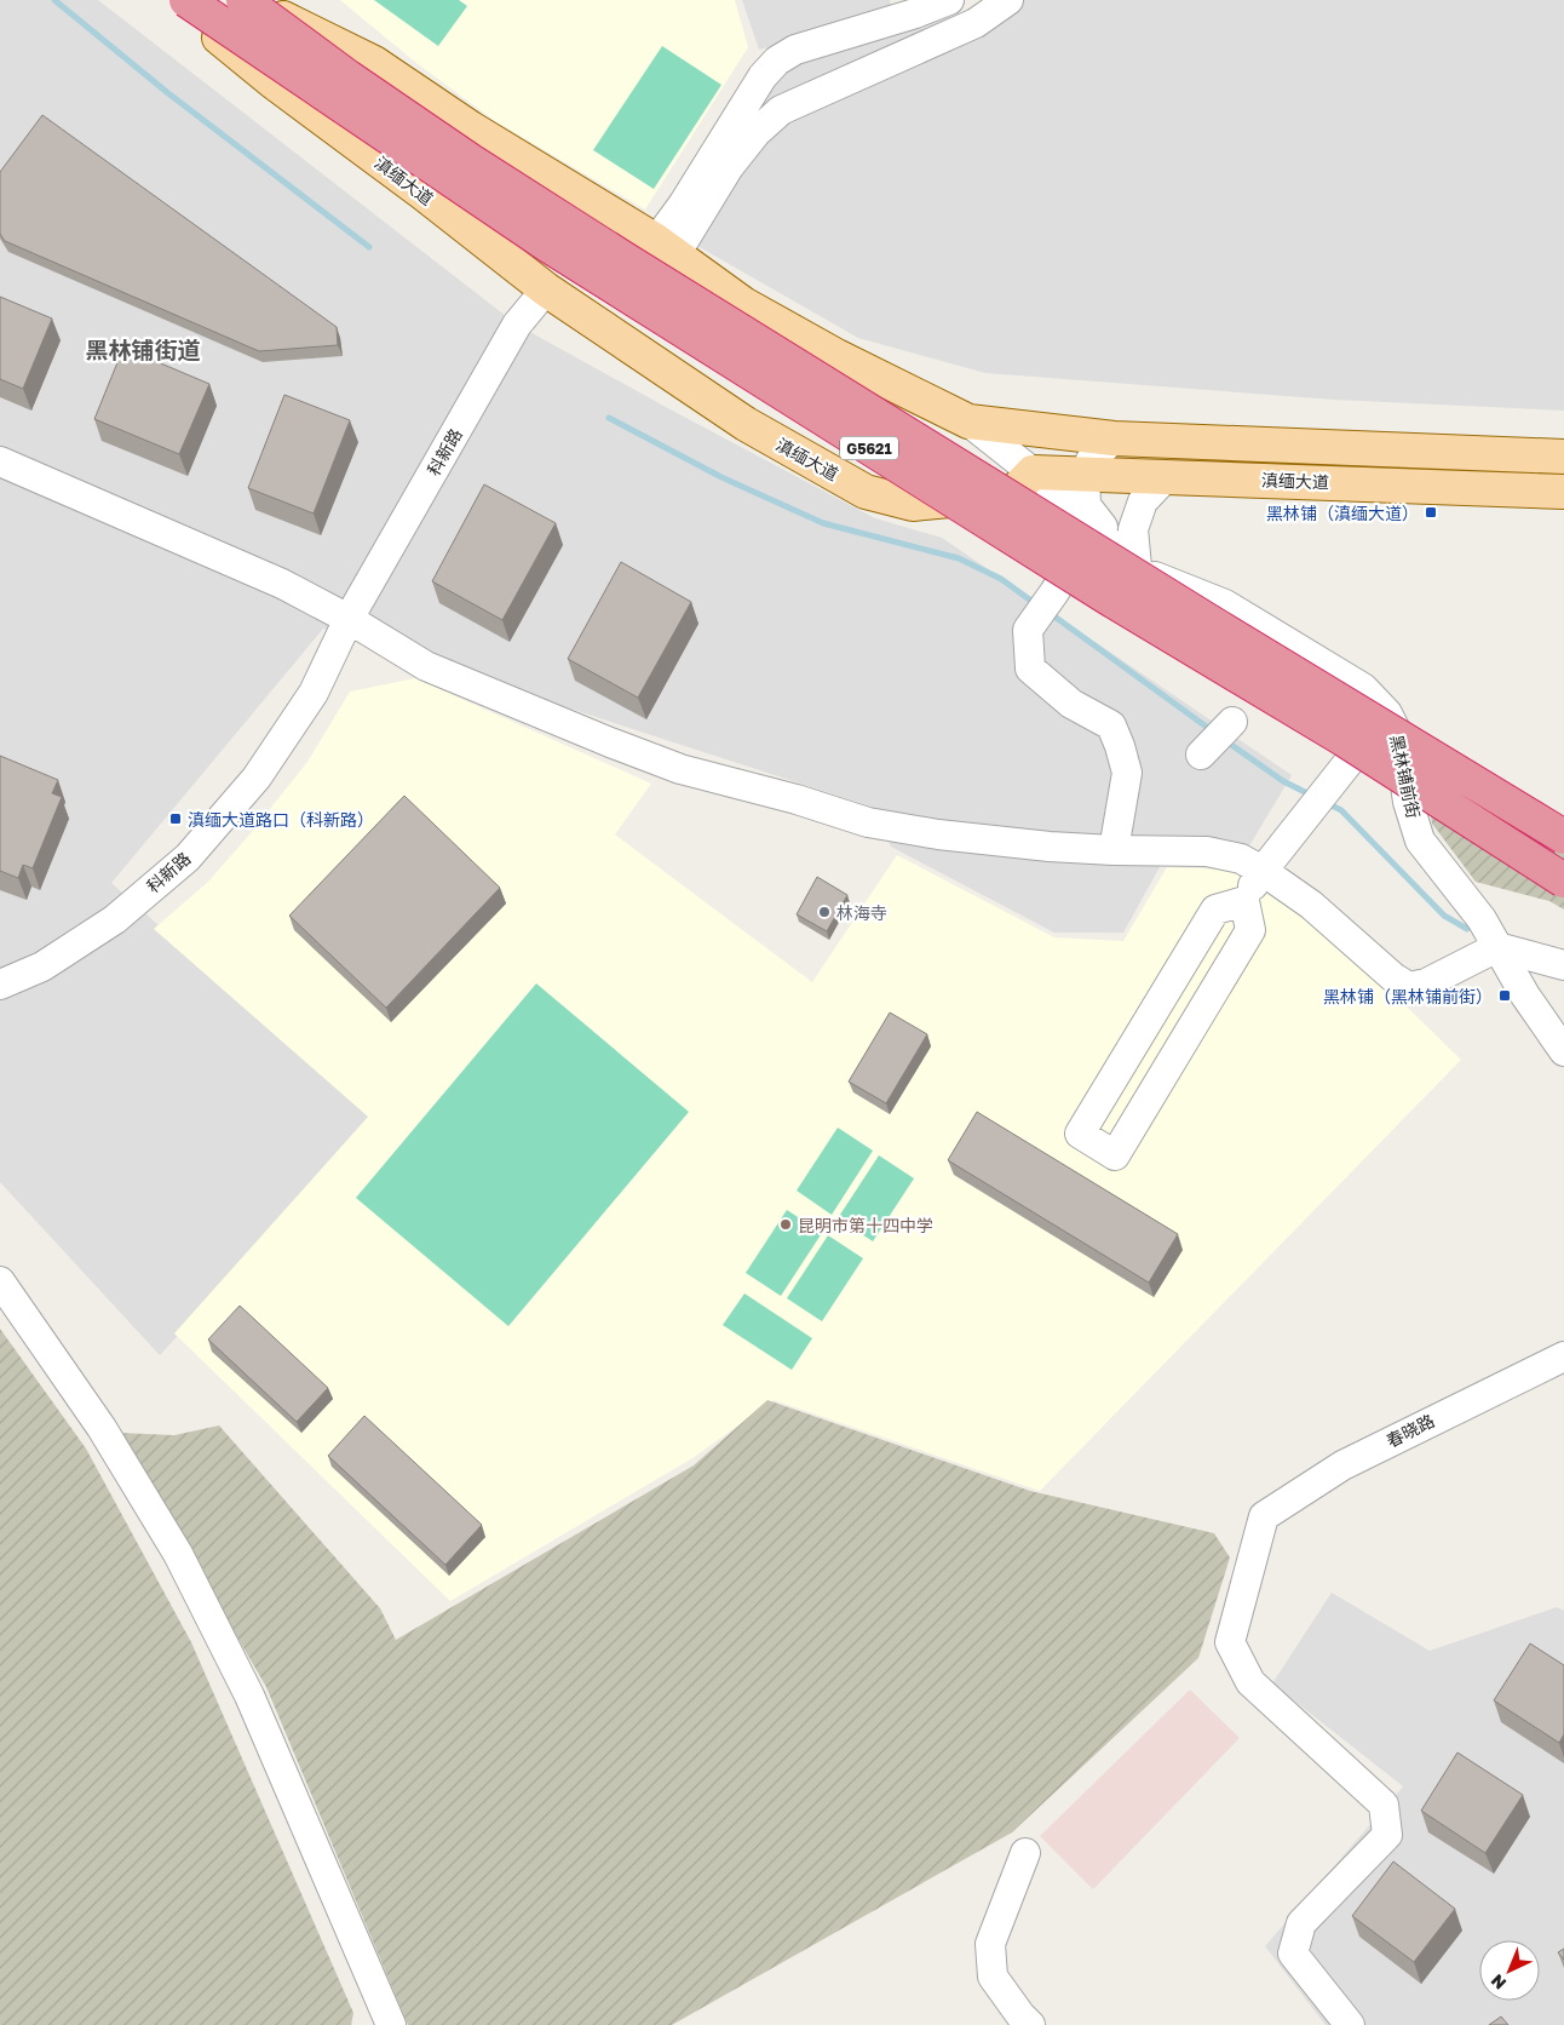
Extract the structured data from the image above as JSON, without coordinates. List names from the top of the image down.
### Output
{
  "streets": {
    "highway": ["G5621"],
    "main road": ["滇缅大道"],
    "street": ["科新路", "黑林铺前街", "春晓路"]
  },
  "crossings": [
    ["滇缅大道", "G5621"],
    ["滇缅大道", "科新路"]
  ],
  "districts": ["黑林铺街道"],
  "places": {
    "transit": ["黑林铺（滇缅大道）", "滇缅大道路口（科新路）", "黑林铺（黑林铺前街）"],
    "other": ["林海寺", "昆明市第十四中学"]
  },
  "north": "bottom left"
}
